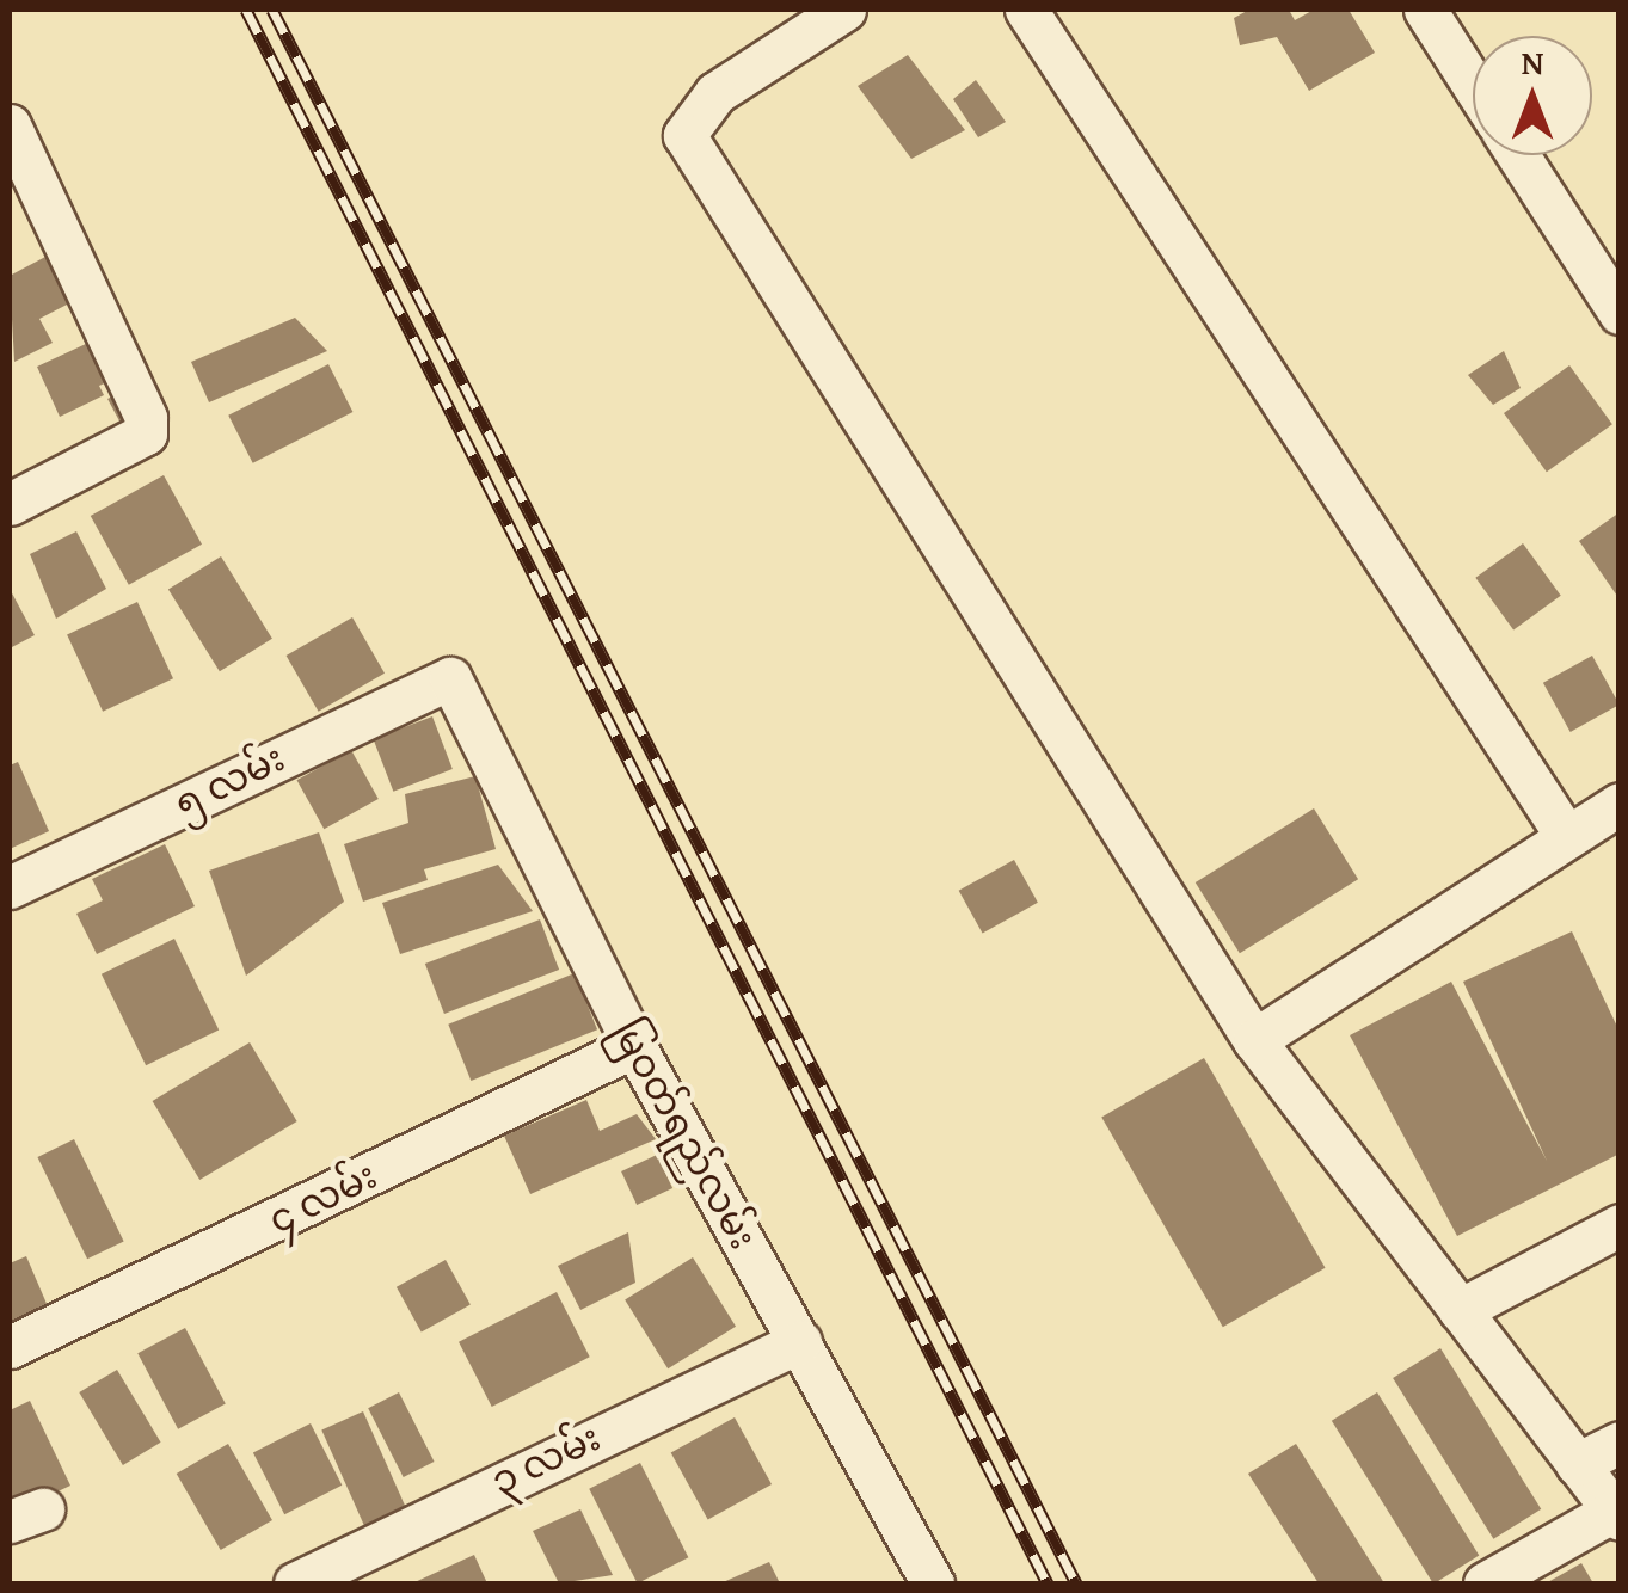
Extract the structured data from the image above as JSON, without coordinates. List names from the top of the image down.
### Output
{
  "streets": {
    "street": [
      "၅ လမ်း",
      "မြဝတ်ရည်လမ်း",
      "၄ လမ်း",
      "၃ လမ်း"
    ]
  },
  "crossings": [
    ["၅ လမ်း", "မြဝတ်ရည်လမ်း"],
    ["မြဝတ်ရည်လမ်း", "၄ လမ်း"],
    ["မြဝတ်ရည်လမ်း", "၃ လမ်း"]
  ],
  "north": "top"
}
